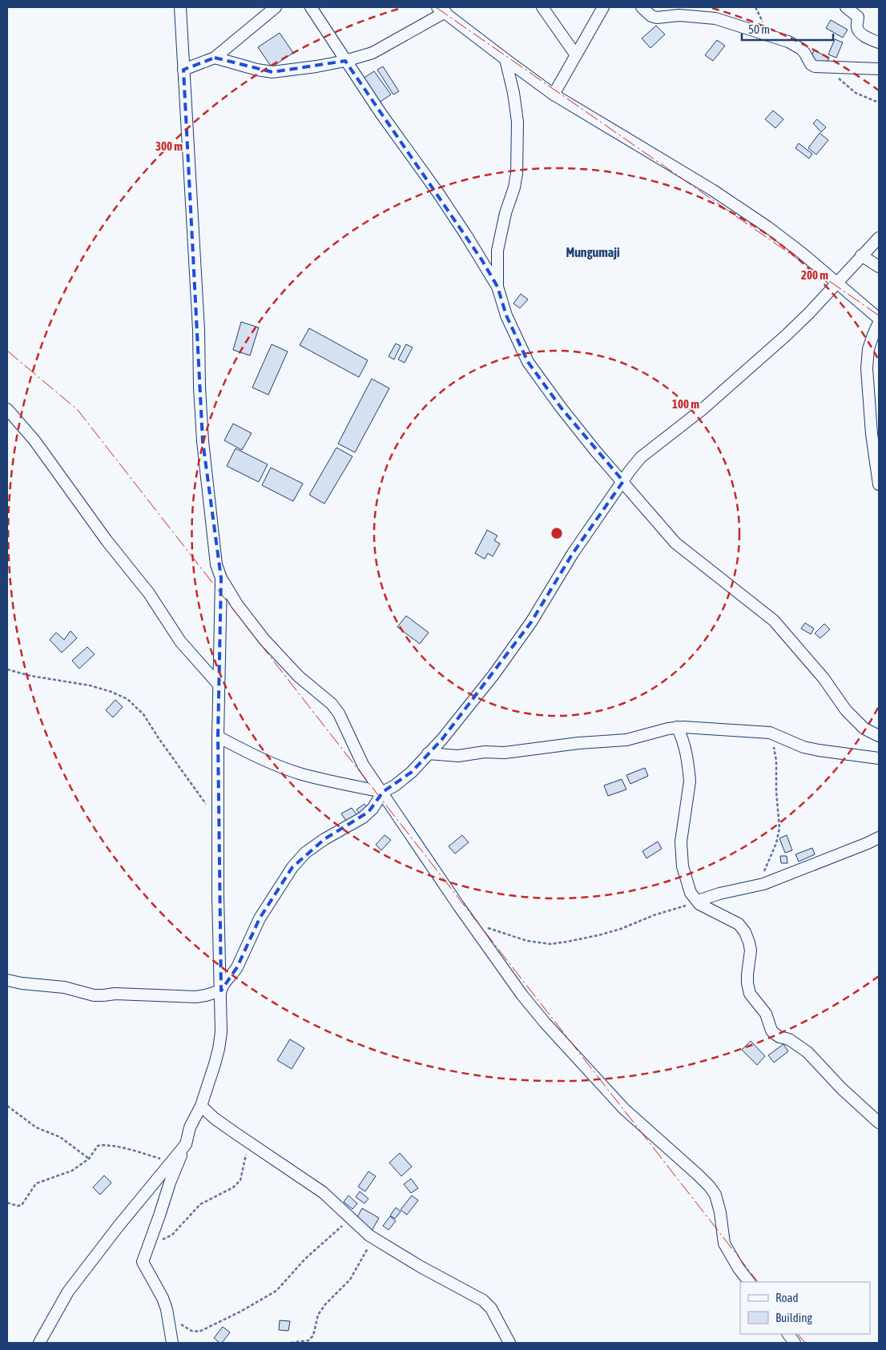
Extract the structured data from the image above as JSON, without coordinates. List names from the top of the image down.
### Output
{
  "districts": ["Mungumaji"],
  "legend": ["Road", "Building"],
  "scale_bar": "50 m",
  "rings": ["300 m", "200 m", "100 m"]
}
